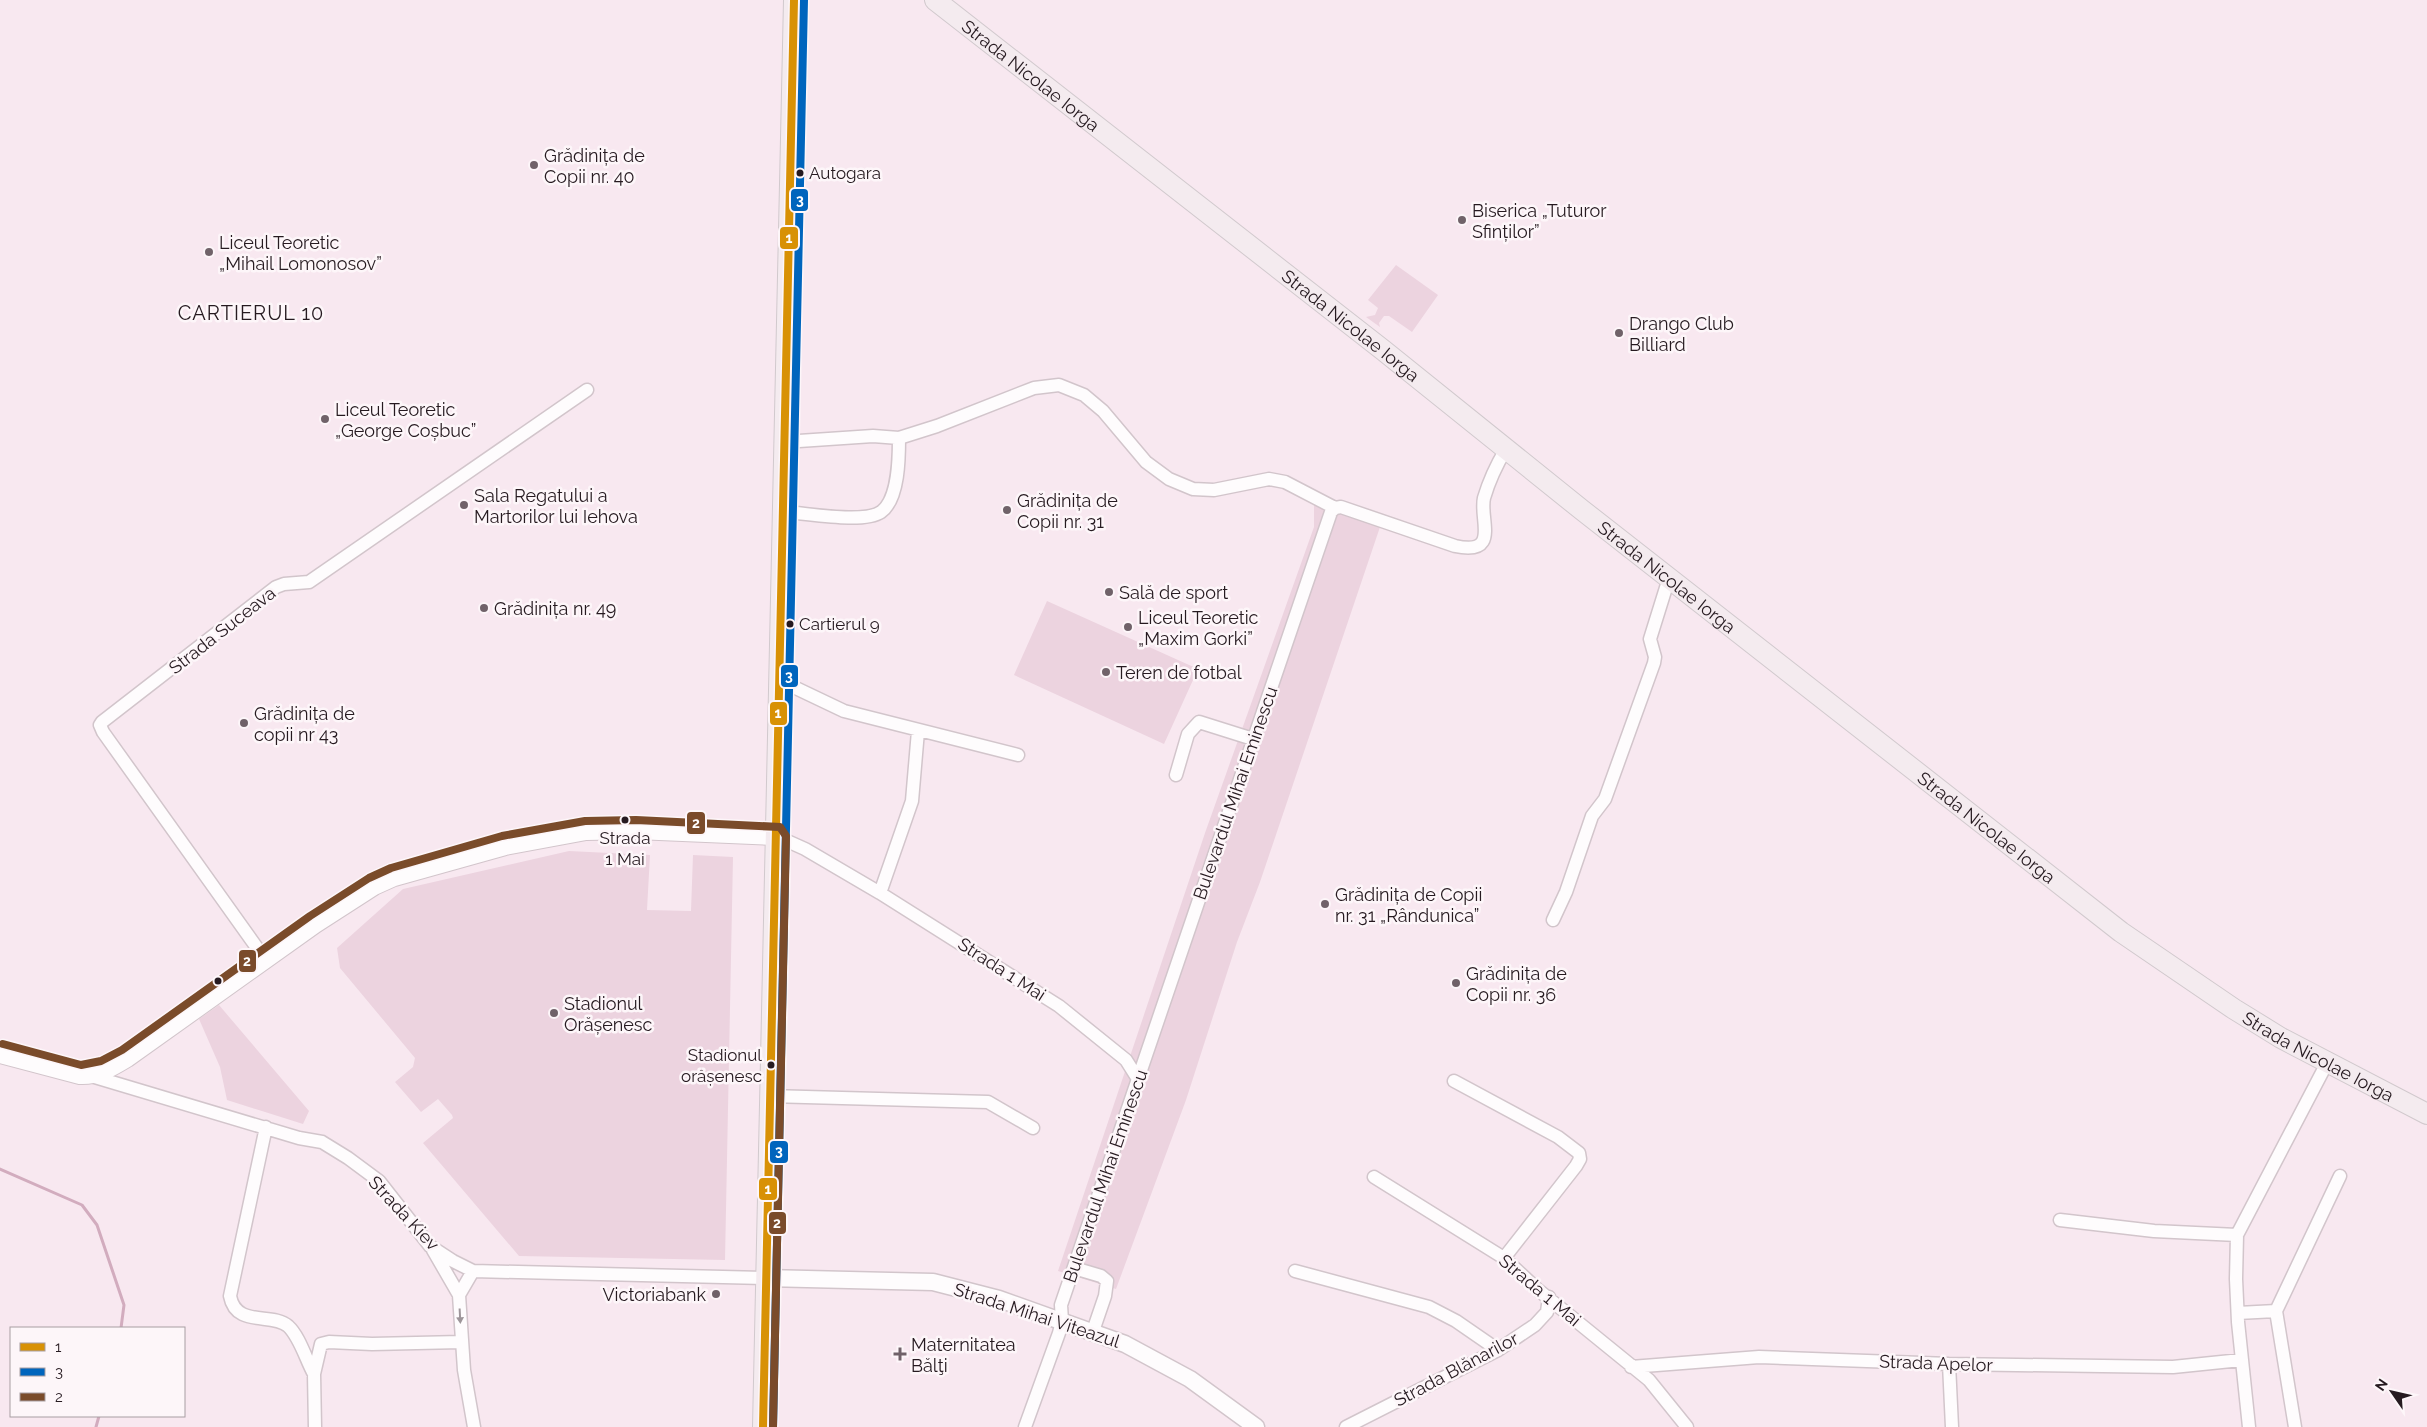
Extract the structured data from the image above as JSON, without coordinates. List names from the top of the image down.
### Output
{
  "streets": {
    "main road": ["Strada Nicolae Iorga", "Strada 1 Mai", "Strada Kiev"],
    "street": [
      "Strada Suceava",
      "Bulevardul Mihai Eminescu",
      "Strada Mihai Viteazul",
      "Strada Apelor",
      "Strada Blănarilor"
    ]
  },
  "crossings": [
    ["Strada Suceava", "Strada 1 Mai"],
    ["Bulevardul Mihai Eminescu", "Strada 1 Mai"],
    ["Bulevardul Mihai Eminescu", "Strada Mihai Viteazul"],
    ["Strada 1 Mai", "Strada Kiev"],
    ["Strada 1 Mai", "Strada Apelor"],
    ["Strada 1 Mai", "Strada Blănarilor"],
    ["Strada Kiev", "Strada Mihai Viteazul"]
  ],
  "districts": ["CARTIERUL 10"],
  "places": {
    "other": [
      "Grădinița de Copii nr. 40",
      "Autogara",
      "Biserica „Tuturor Sfinților”",
      "Liceul Teoretic „Mihail Lomonosov”",
      "Drango Club Billiard",
      "Liceul Teoretic „George Coșbuc”",
      "Sala Regatului a Martorilor lui Iehova",
      "Grădinița de Copii nr. 31",
      "Sală de sport",
      "Grădinița nr. 49",
      "Cartierul 9",
      "Liceul Teoretic „Maxim Gorki”",
      "Teren de fotbal",
      "Grădinița de copii nr 43",
      "Strada 1 Mai",
      "Grădinița de Copii nr. 31 „Rândunica”",
      "Grădinița de Copii nr. 36",
      "Stadionul Orășenesc",
      "Stadionul orășenesc",
      "Victoriabank"
    ],
    "health": ["Maternitatea Bălţi"]
  },
  "lines": ["transit line 1", "transit line 3", "transit line 2"],
  "legend": ["1", "3", "2"],
  "north": "top left"
}
